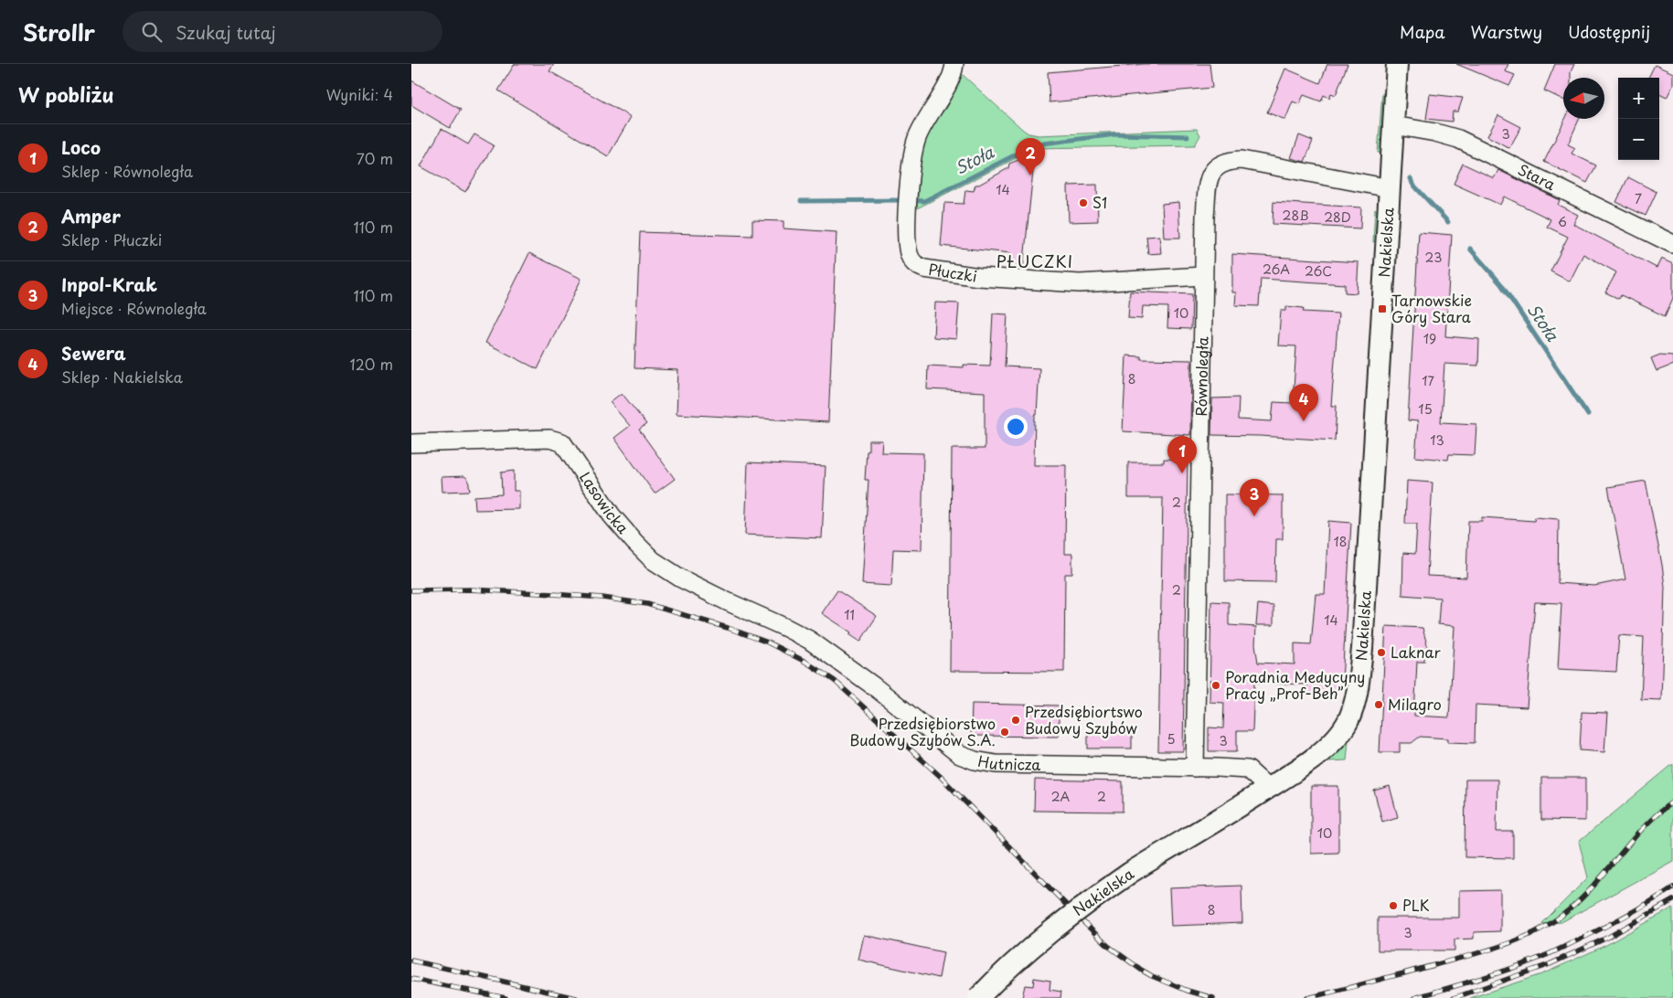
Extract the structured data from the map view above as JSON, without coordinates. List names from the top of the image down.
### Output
{
  "streets": {
    "street": [
      "Stara",
      "Nakielska",
      "Płuczki",
      "Równoległa",
      "Lasowicka",
      "Hutnicza"
    ]
  },
  "crossings": [
    ["Stara", "Nakielska"],
    ["Nakielska", "Równoległa"],
    ["Nakielska", "Hutnicza"],
    ["Płuczki", "Równoległa"],
    ["Równoległa", "Hutnicza"],
    ["Lasowicka", "Hutnicza"]
  ],
  "districts": ["PŁUCZKI"],
  "water": ["Stoła"],
  "places": {
    "other": [
      "S1",
      "Laknar",
      "Poradnia Medycyny Pracy „Prof-Beh”",
      "Milagro",
      "Przedsiębiortswo Budowy Szybów",
      "Przedsiębiorstwo Budowy Szybów S.A.",
      "PLK"
    ],
    "transit": ["Tarnowskie Góry Stara"]
  },
  "house_numbers": [
    "3",
    "14",
    "7",
    "28B",
    "28D",
    "6",
    "23",
    "26A",
    "26C",
    "10",
    "19",
    "8",
    "17",
    "15",
    "13",
    "2",
    "18",
    "2",
    "11",
    "14",
    "5",
    "3",
    "2A",
    "2",
    "10",
    "8",
    "3"
  ],
  "north": "left",
  "page": {
    "header": "Strollr",
    "search": "Szukaj tutaj",
    "nav": ["Mapa", "Warstwy", "Udostępnij"],
    "heading": ["W pobliżu", "Wyniki: 4"],
    "map_buttons": ["+", "−"],
    "list": [
      {
        "mark": "1",
        "name": "Loco",
        "note": "Sklep · Równoległa",
        "value": "70 m"
      },
      {
        "mark": "2",
        "name": "Amper",
        "note": "Sklep · Płuczki",
        "value": "110 m"
      },
      {
        "mark": "3",
        "name": "Inpol-Krak",
        "note": "Miejsce · Równoległa",
        "value": "110 m"
      },
      {
        "mark": "4",
        "name": "Sewera",
        "note": "Sklep · Nakielska",
        "value": "120 m"
      }
    ],
    "pins": [
      "2",
      "4",
      "1",
      "3"
    ]
  }
}
